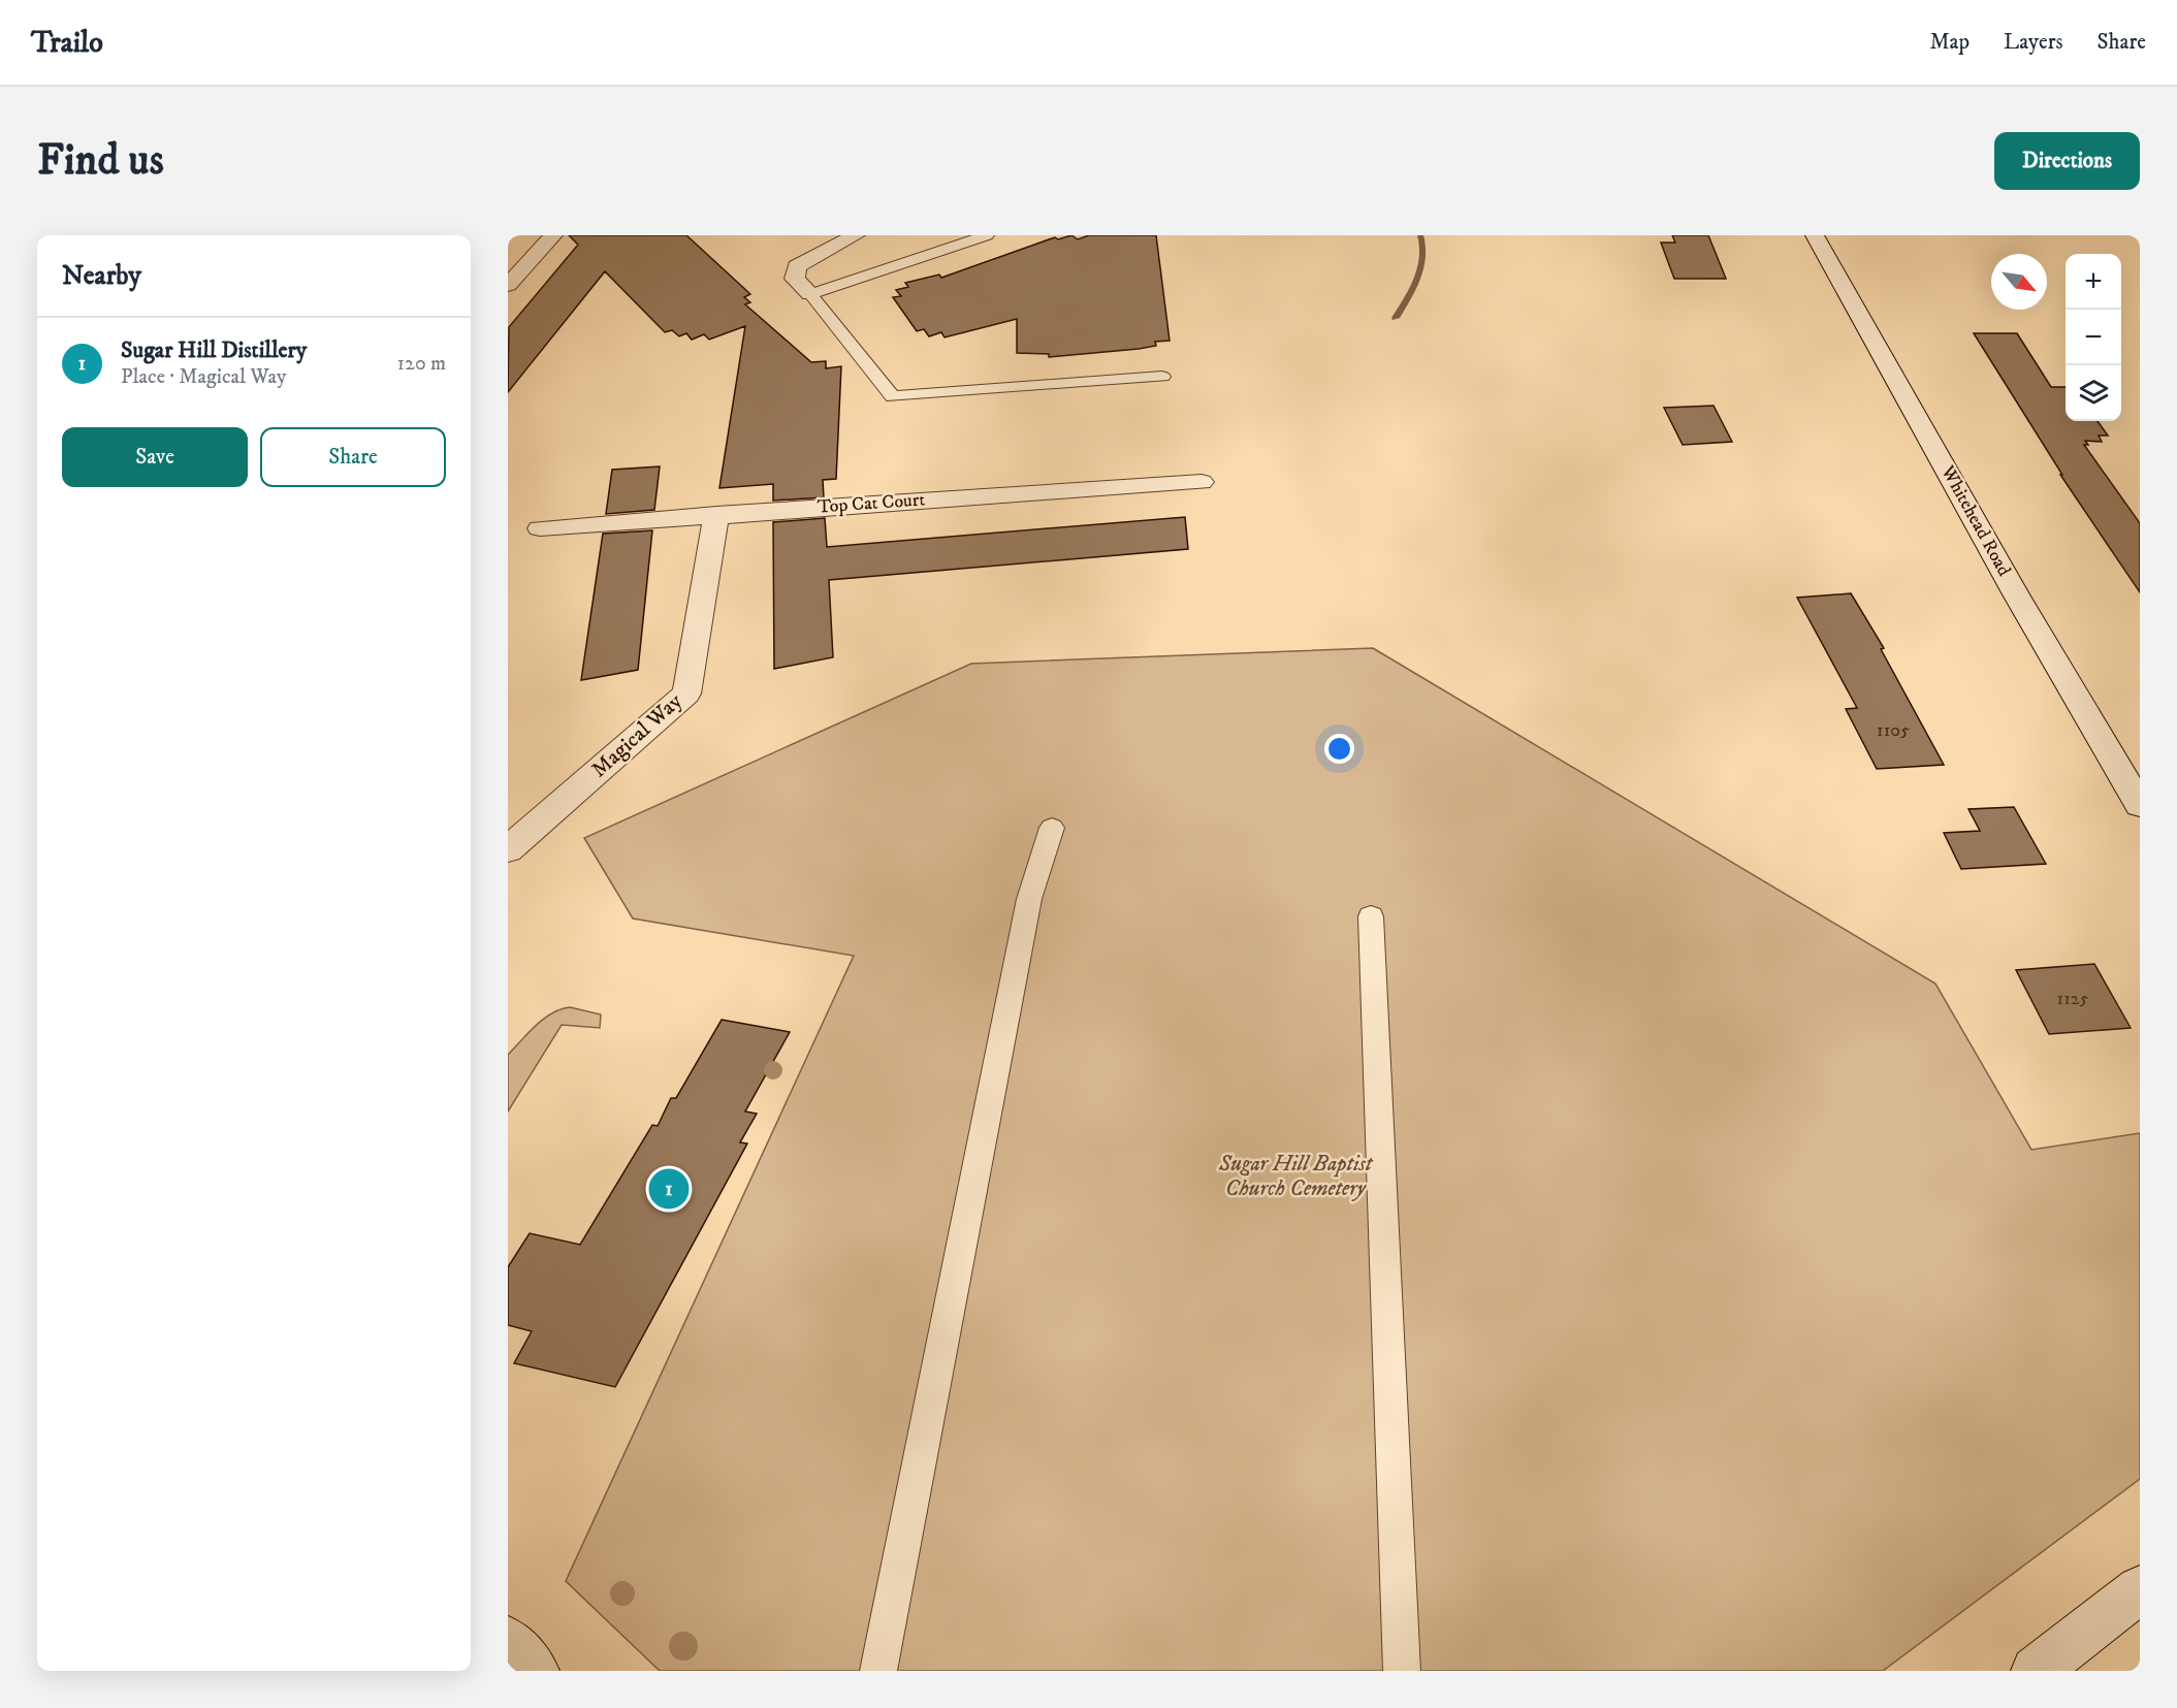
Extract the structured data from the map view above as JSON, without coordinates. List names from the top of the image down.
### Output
{
  "streets": {
    "street": ["Top Cat Court", "Whitehead Road", "Magical Way"]
  },
  "crossings": [
    ["Top Cat Court", "Magical Way"]
  ],
  "parks": ["Sugar Hill Baptist Church Cemetery"],
  "house_numbers": ["1105", "1125"],
  "north": "bottom right",
  "page": {
    "header": "Trailo",
    "nav": ["Map", "Layers", "Share"],
    "buttons": [
      "Directions",
      ["Save", "Share"]
    ],
    "title": "Find us",
    "heading": "Nearby",
    "map_buttons": ["+", "−"],
    "list": [
      {
        "mark": "1",
        "name": "Sugar Hill Distillery",
        "note": "Place · Magical Way",
        "value": "120 m"
      }
    ],
    "pins": "1"
  }
}
